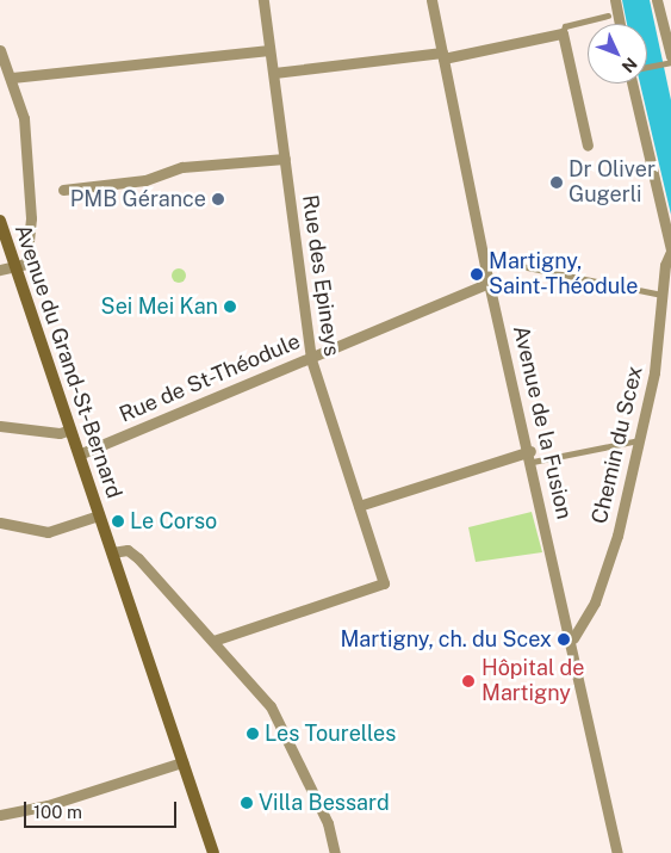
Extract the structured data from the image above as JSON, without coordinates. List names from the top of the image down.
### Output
{
  "streets": {
    "street": [
      "Rue des Epineys",
      "Avenue du Grand-St-Bernard",
      "Rue de St-Théodule",
      "Avenue de la Fusion",
      "Chemin du Scex"
    ]
  },
  "crossings": [
    ["Rue des Epineys", "Rue de St-Théodule"],
    ["Avenue du Grand-St-Bernard", "Rue de St-Théodule"],
    ["Rue de St-Théodule", "Avenue de la Fusion"],
    ["Avenue de la Fusion", "Chemin du Scex"]
  ],
  "places": [
    "Dr Oliver Gugerli",
    "PMB Gérance",
    "Martigny, Saint-Théodule",
    "Sei Mei Kan",
    "Le Corso",
    "Martigny, ch. du Scex",
    "Hôpital de Martigny",
    "Les Tourelles",
    "Villa Bessard"
  ],
  "scale_bar": "100 m",
  "north": "bottom right"
}
